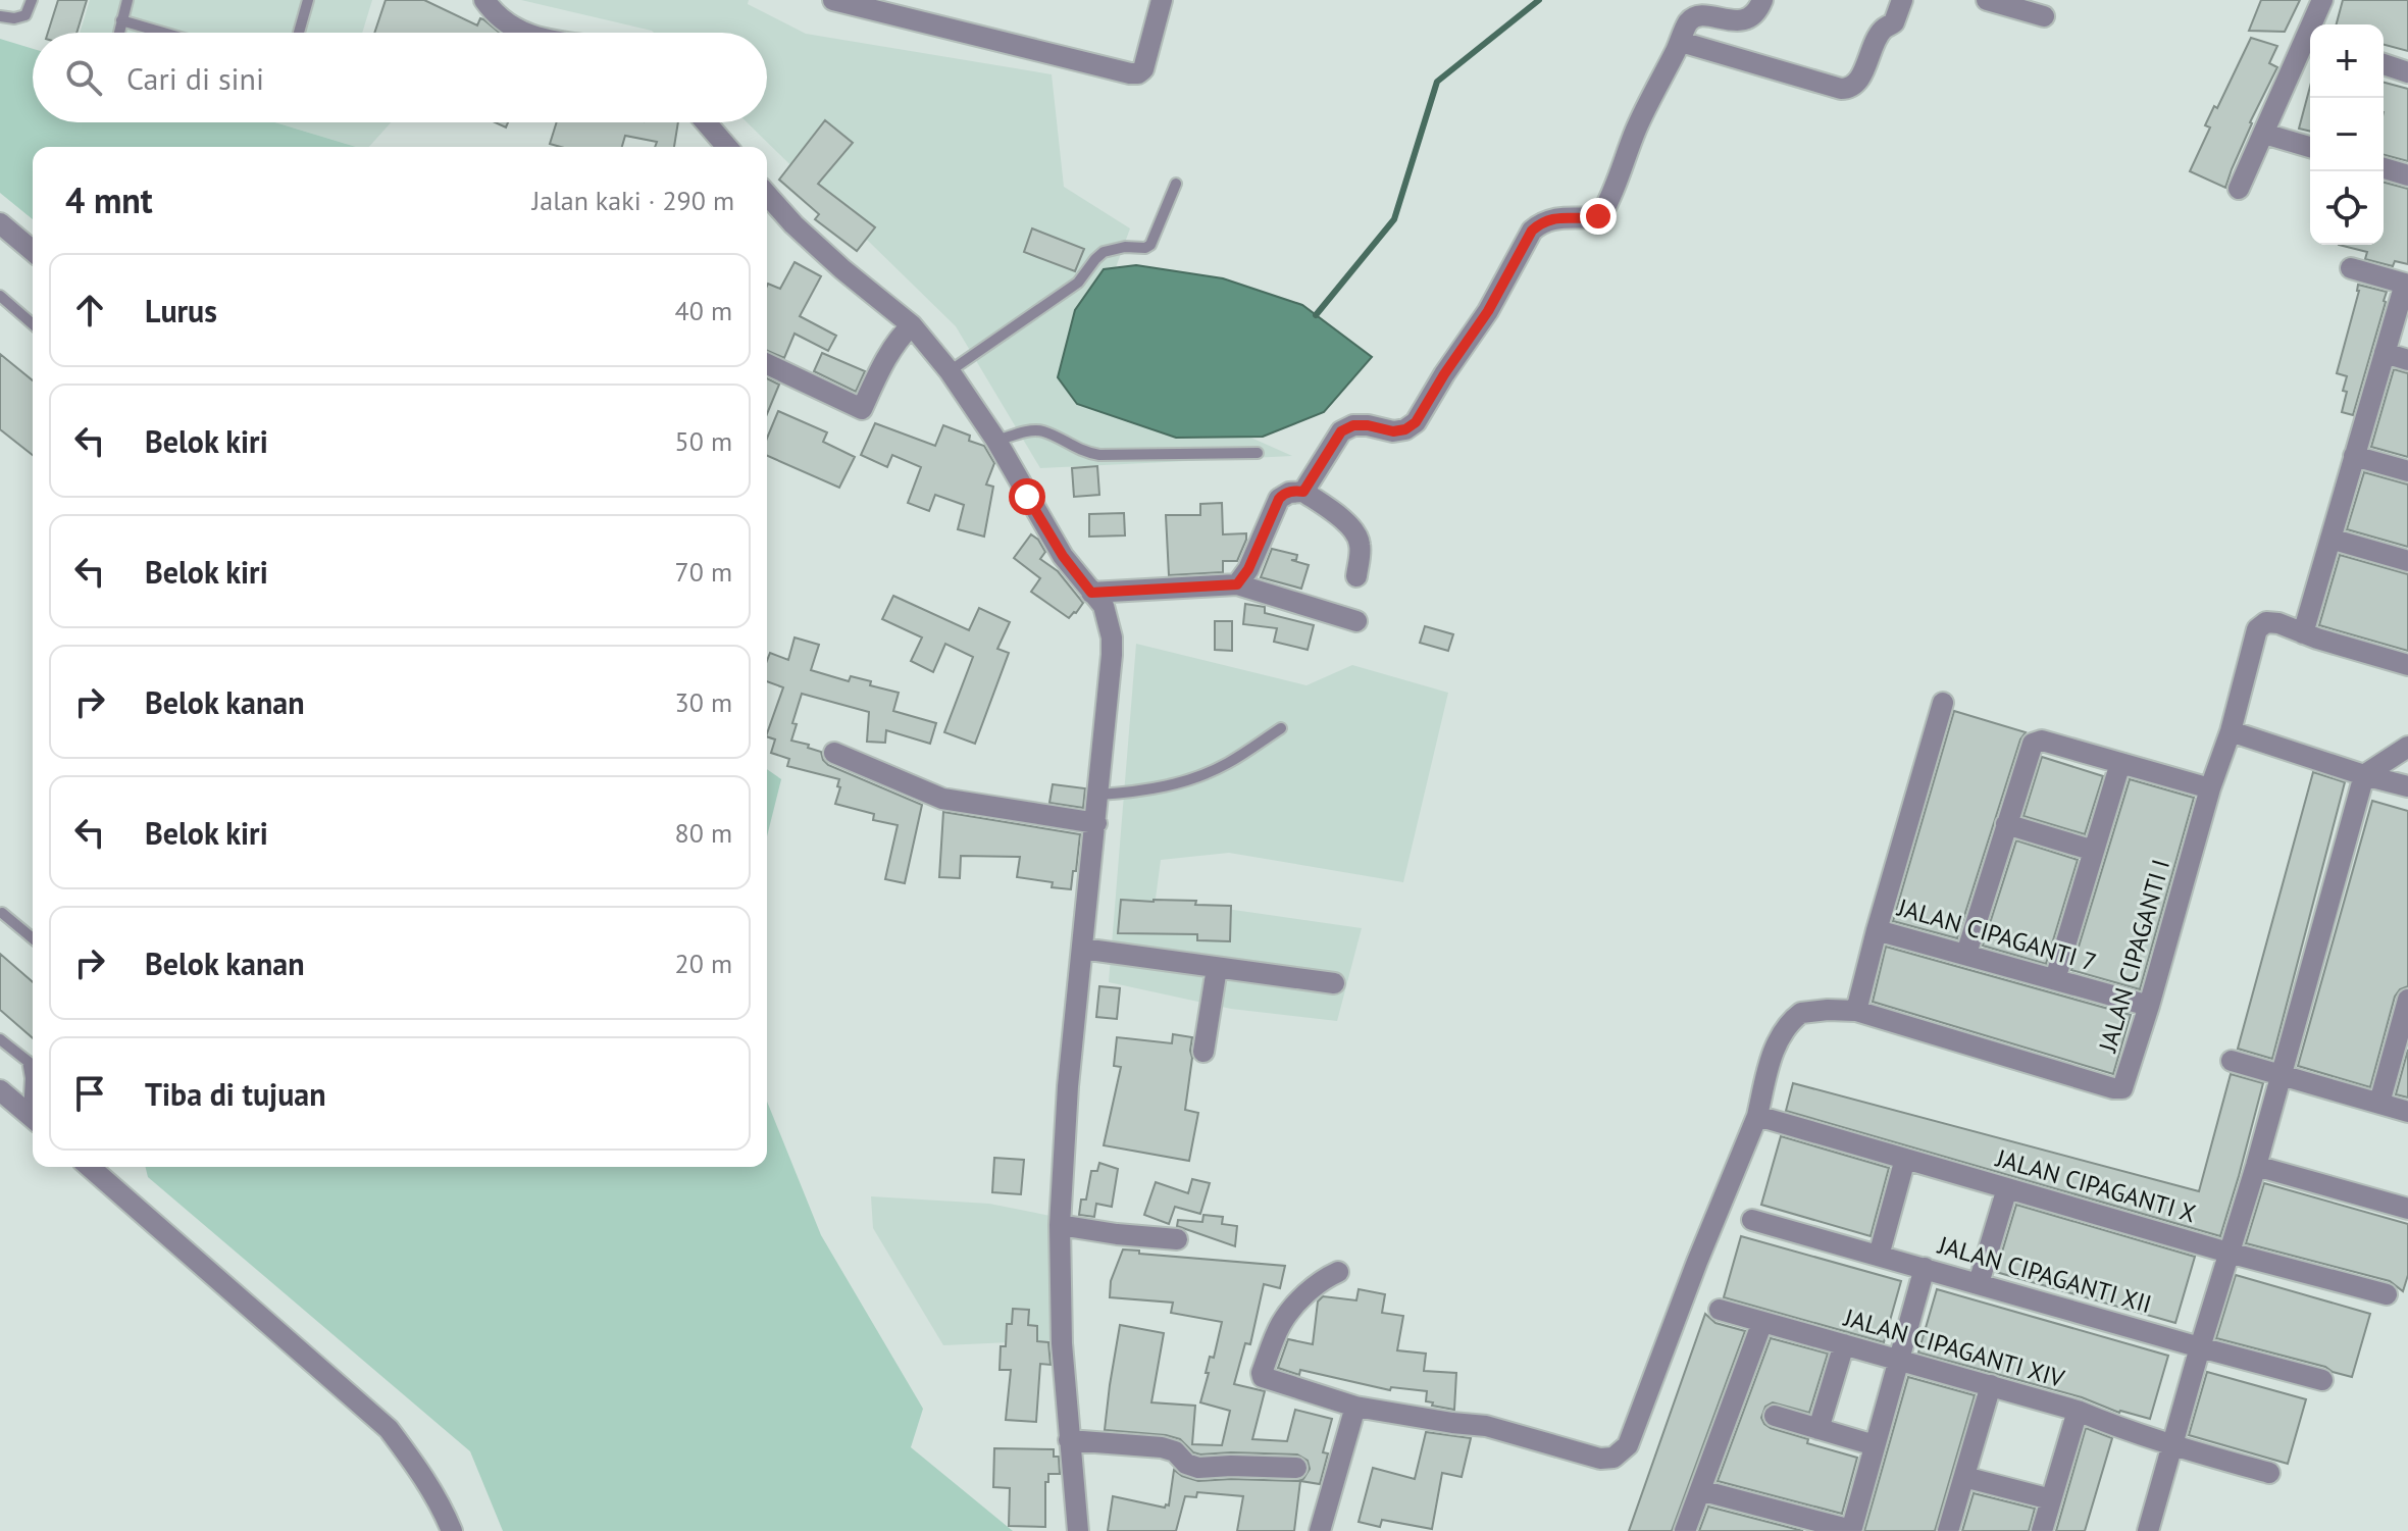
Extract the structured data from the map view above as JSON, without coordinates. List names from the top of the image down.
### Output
{
  "streets": {
    "street": [
      "JALAN CIPAGANTI 7",
      "JALAN CIPAGANTI I",
      "JALAN CIPAGANTI X",
      "JALAN CIPAGANTI XII",
      "JALAN CIPAGANTI XIV"
    ]
  },
  "crossings": [
    ["JALAN CIPAGANTI 7", "JALAN CIPAGANTI I"]
  ],
  "page": {
    "map_buttons": ["+", "−"],
    "search": "Cari di sini",
    "heading": ["4 mnt", "Jalan kaki · 290 m"],
    "list": [
      ["Lurus", "40 m"],
      ["Belok kiri", "50 m"],
      ["Belok kiri", "70 m"],
      ["Belok kanan", "30 m"],
      ["Belok kiri", "80 m"],
      ["Belok kanan", "20 m"],
      "Tiba di tujuan"
    ]
  }
}
